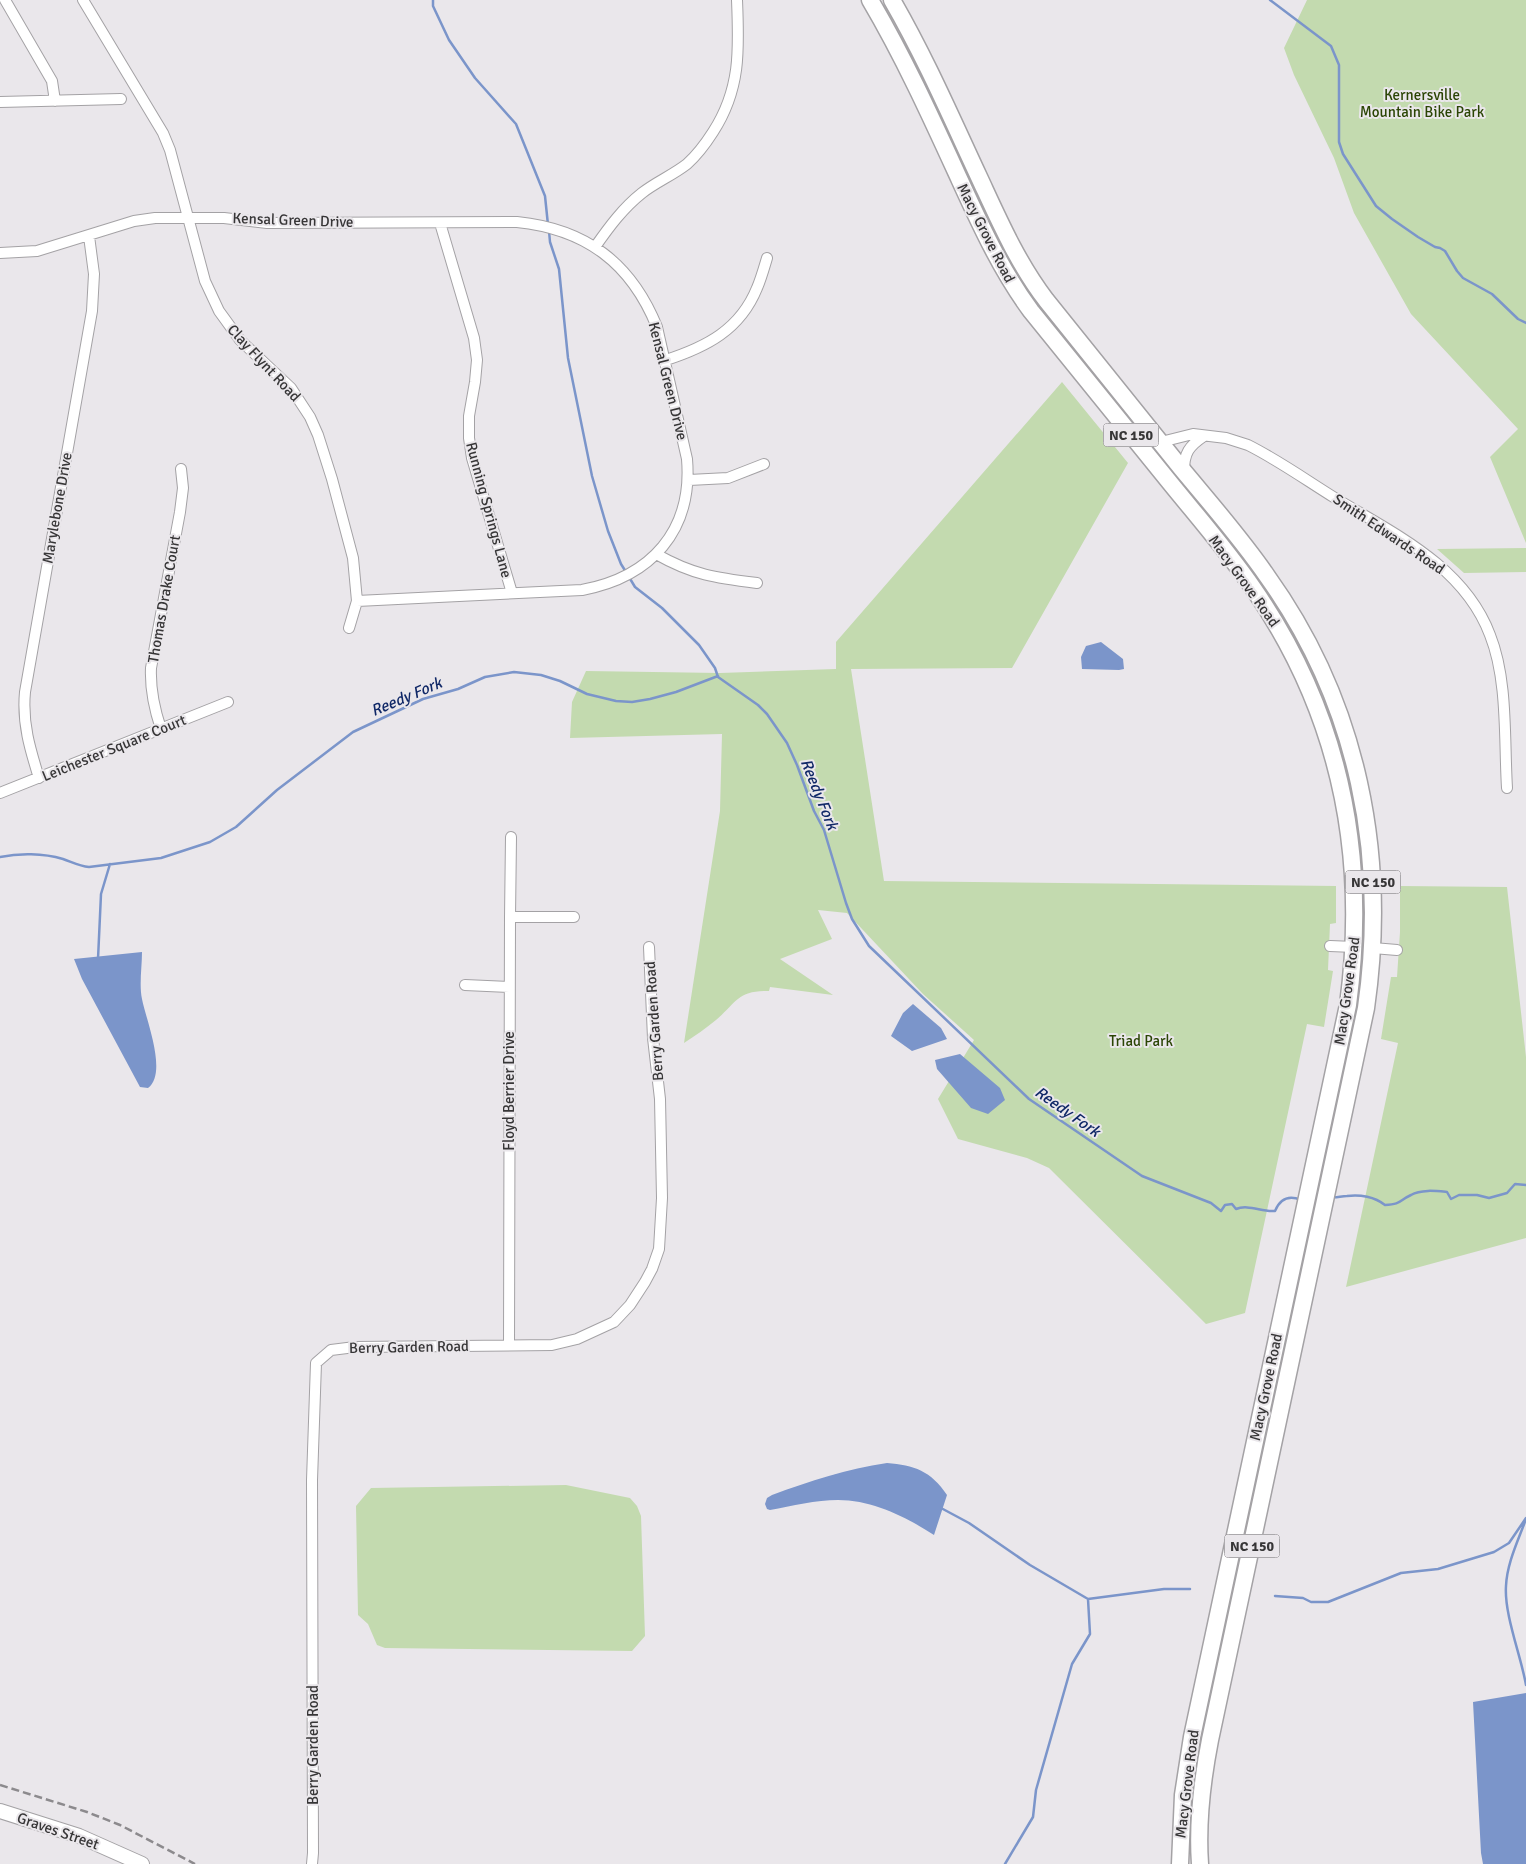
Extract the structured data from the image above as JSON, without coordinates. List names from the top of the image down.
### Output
{
  "streets": {
    "main road": ["Macy Grove Road", "NC 150"],
    "street": [
      "Kensal Green Drive",
      "Clay Flynt Road",
      "Marylebone Drive",
      "Running Springs Lane",
      "Smith Edwards Road",
      "Thomas Drake Court",
      "Leichester Square Court",
      "Berry Garden Road",
      "Floyd Berrier Drive",
      "Graves Street"
    ]
  },
  "crossings": [
    ["Kensal Green Drive", "Clay Flynt Road"],
    ["Kensal Green Drive", "Marylebone Drive"],
    ["Kensal Green Drive", "Running Springs Lane"],
    ["Macy Grove Road", "Smith Edwards Road"],
    ["Marylebone Drive", "Leichester Square Court"],
    ["Thomas Drake Court", "Leichester Square Court"],
    ["Berry Garden Road", "Floyd Berrier Drive"]
  ],
  "water": ["Reedy Fork"],
  "parks": ["Kernersville Mountain Bike Park", "Triad Park"]
}
